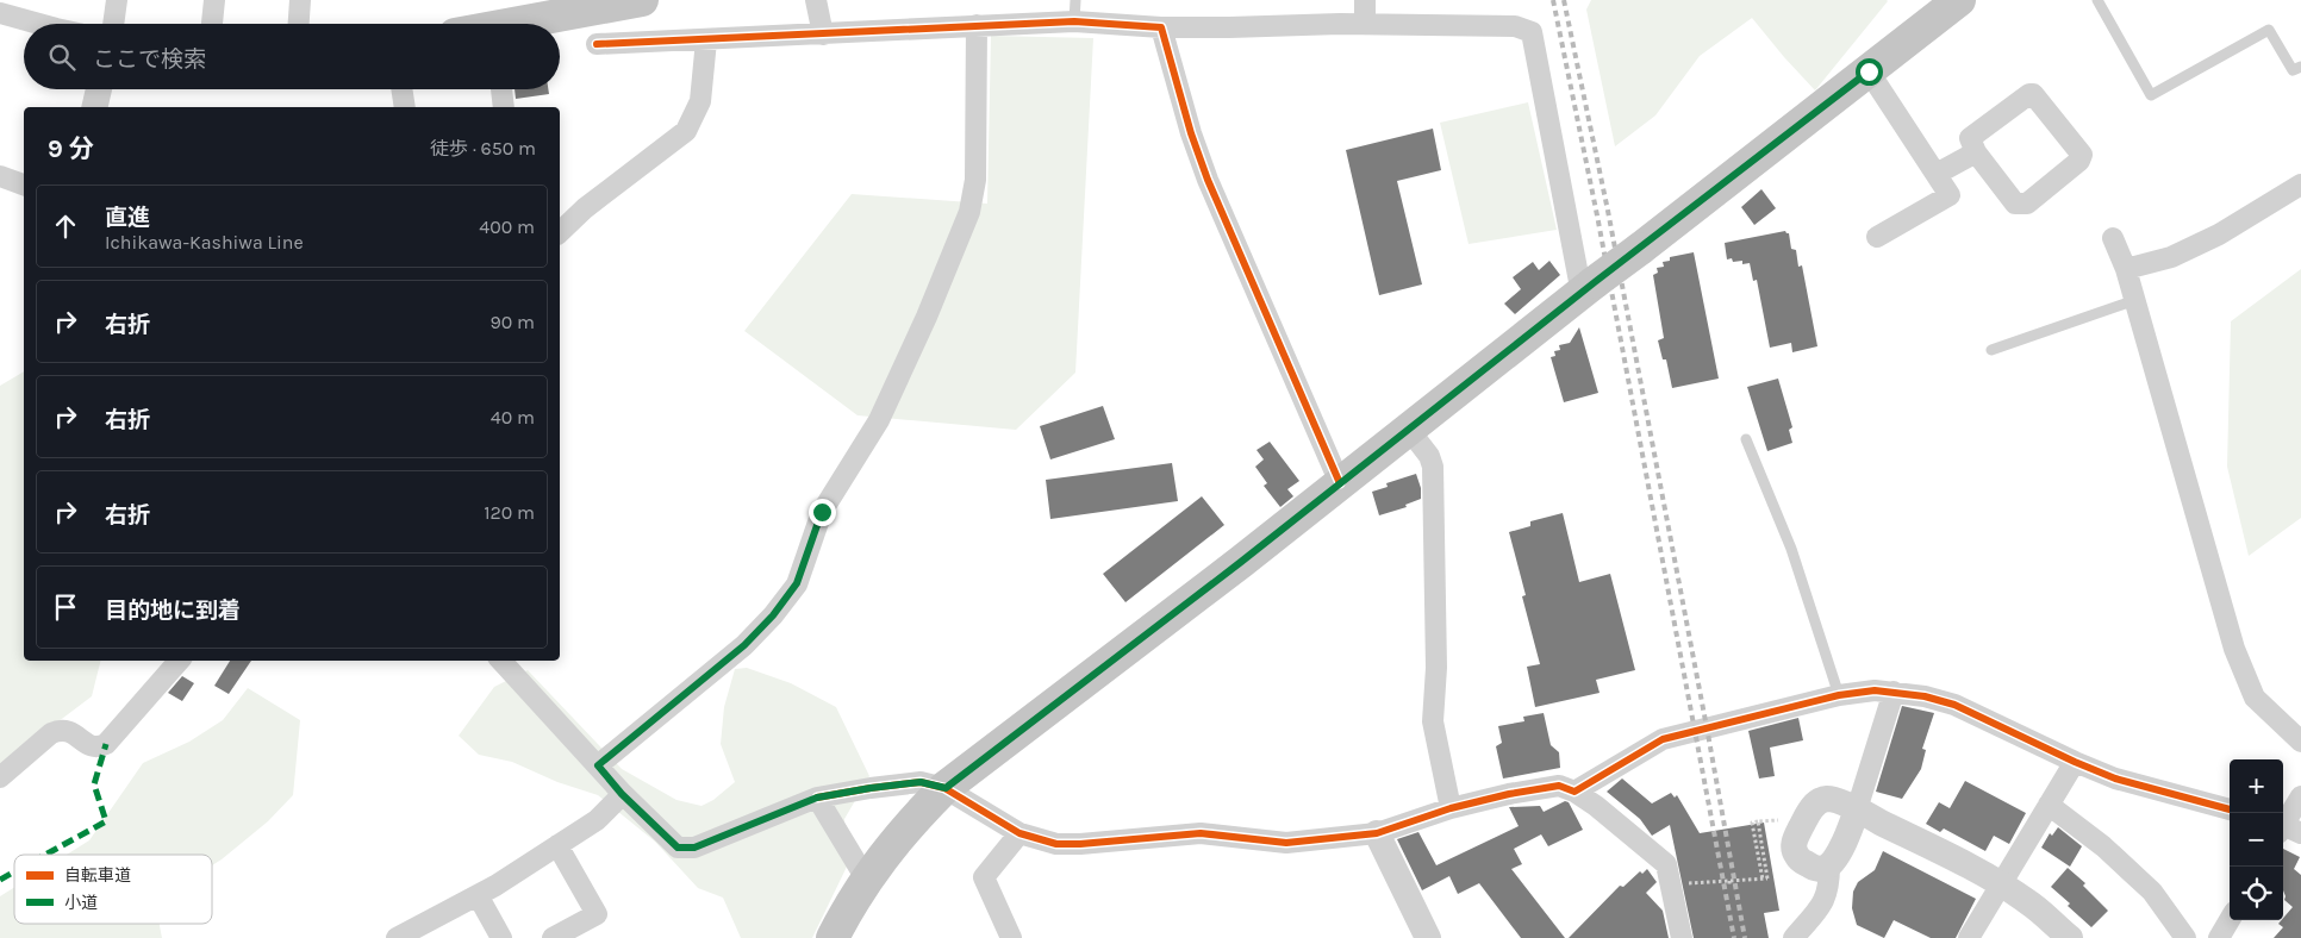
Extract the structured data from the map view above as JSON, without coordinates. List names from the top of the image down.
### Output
{
  "legend": ["自転車道", "小道"],
  "page": {
    "search": "ここで検索",
    "heading": ["9 分", "徒歩 · 650 m"],
    "list": [
      ["直進", "Ichikawa-Kashiwa Line", "400 m"],
      ["右折", "90 m"],
      ["右折", "40 m"],
      ["右折", "120 m"],
      "目的地に到着"
    ],
    "map_buttons": ["+", "−"]
  }
}
